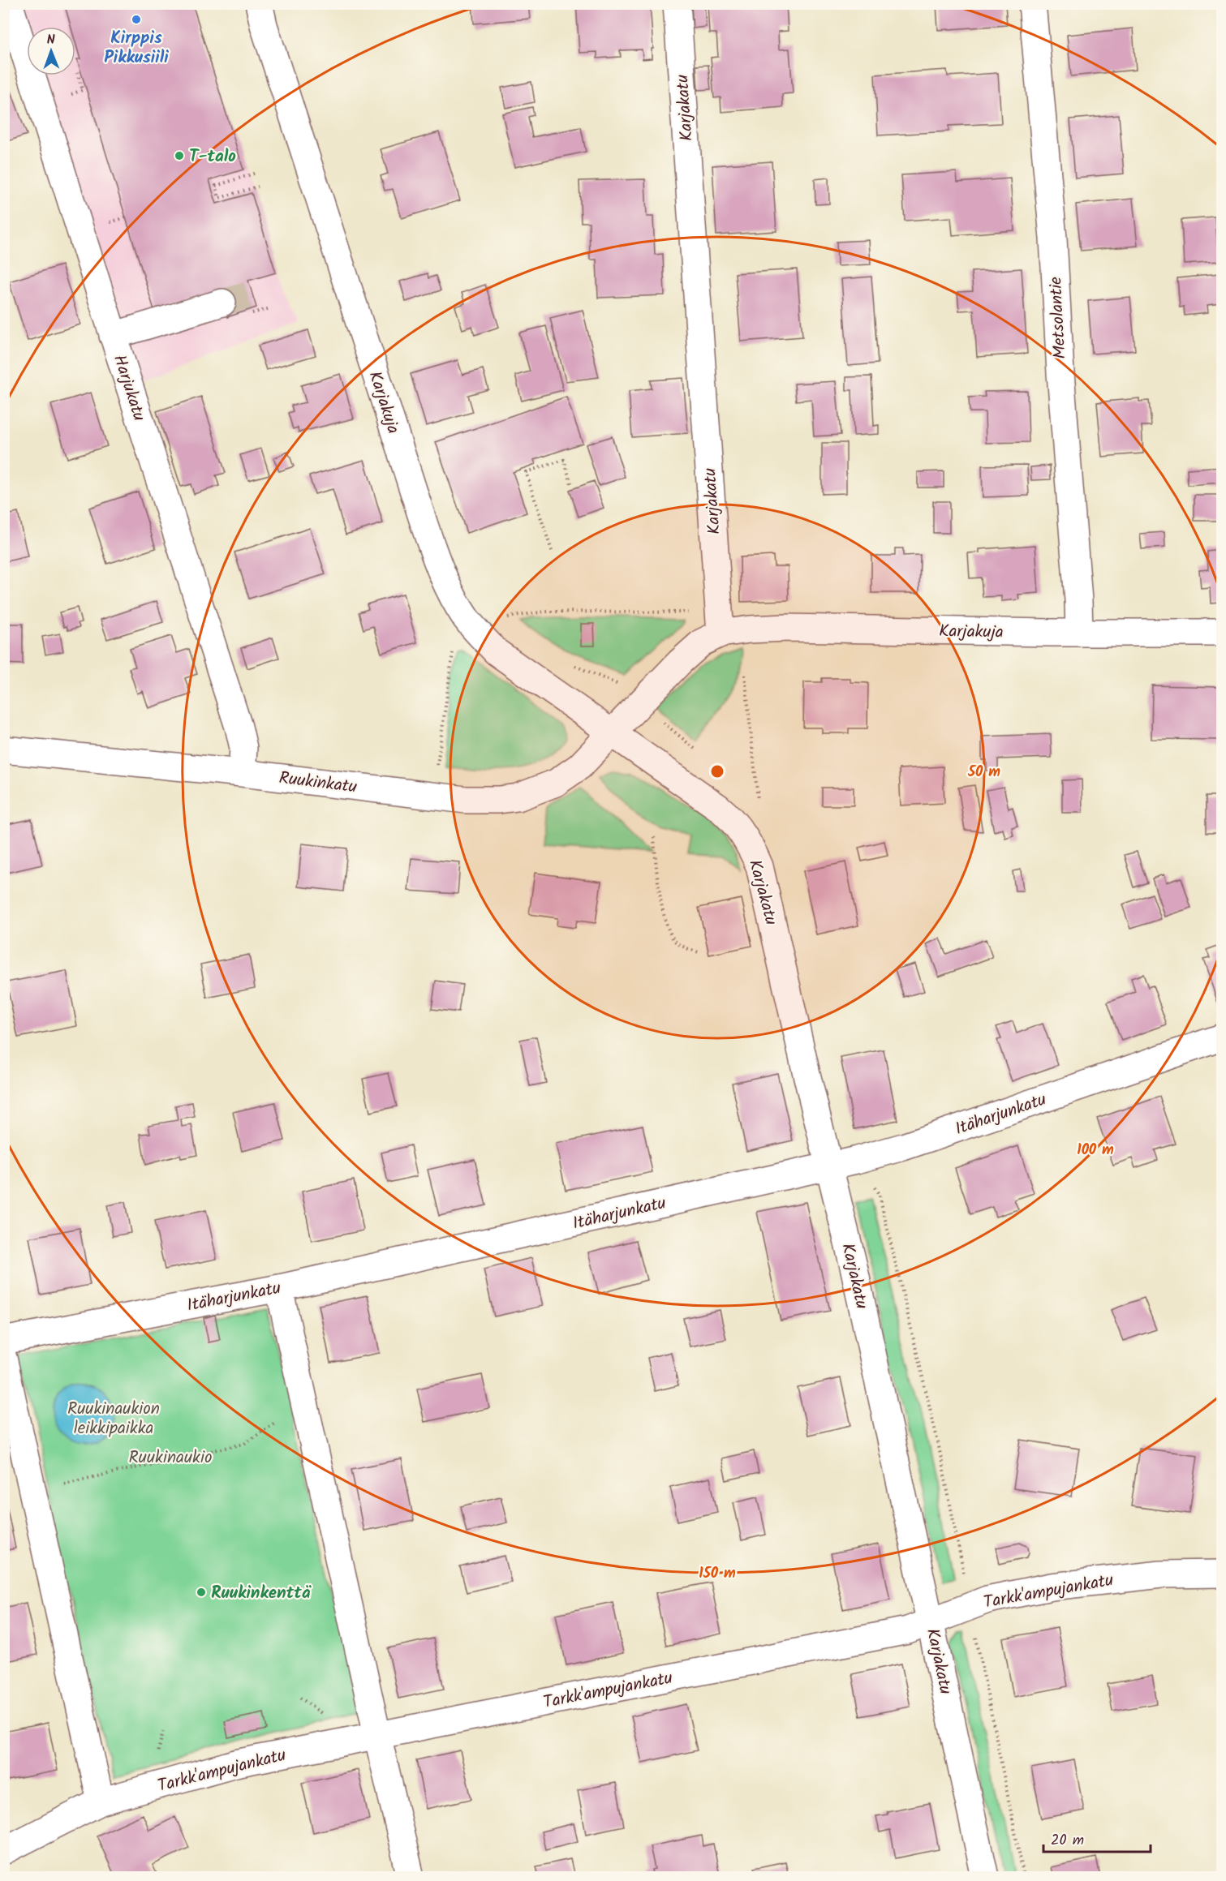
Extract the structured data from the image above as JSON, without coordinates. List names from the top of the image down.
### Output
{
  "streets": {
    "street": [
      "Karjakatu",
      "Metsolantie",
      "Harjukatu",
      "Karjakuja",
      "Ruukinkatu",
      "Itäharjunkatu",
      "Tarkk'ampujankatu"
    ]
  },
  "crossings": [
    ["Karjakatu", "Karjakuja"],
    ["Karjakatu", "Ruukinkatu"],
    ["Karjakatu", "Itäharjunkatu"],
    ["Karjakatu", "Tarkk'ampujankatu"],
    ["Metsolantie", "Karjakuja"],
    ["Harjukatu", "Ruukinkatu"],
    ["Karjakuja", "Ruukinkatu"]
  ],
  "parks": ["Ruukinaukion leikkipaikka", "Ruukinaukio"],
  "places": ["Kirppis Pikkusiili", "T-talo", "Ruukinkenttä"],
  "scale_bar": "20 m",
  "north": "top",
  "rings": ["50 m", "100 m", "150 m"]
}
